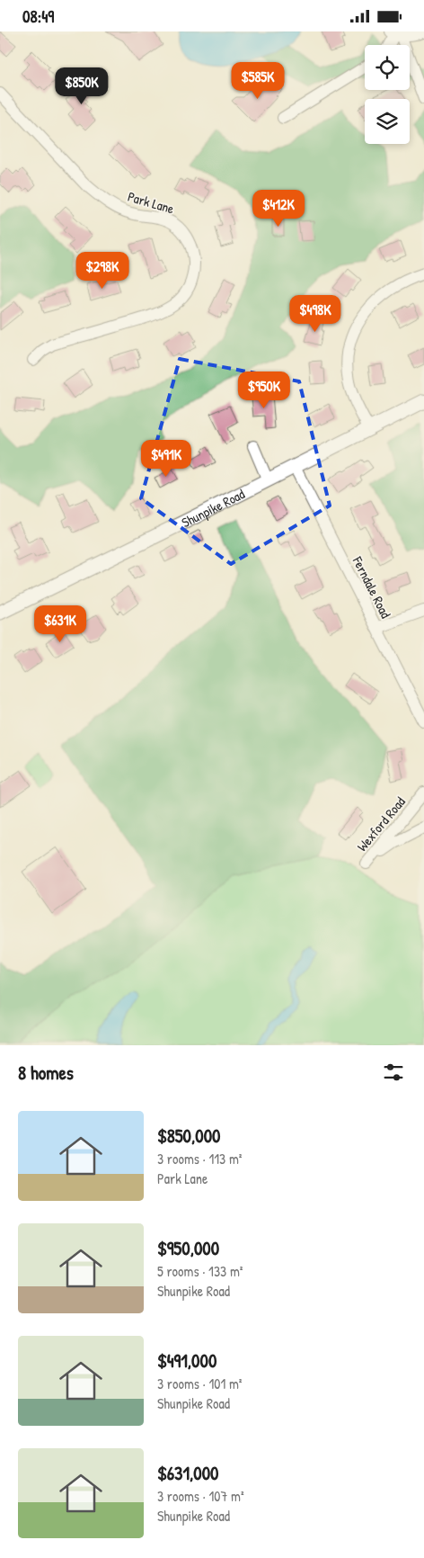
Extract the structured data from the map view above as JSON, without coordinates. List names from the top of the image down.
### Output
{
  "streets": {
    "main road": ["Shunpike Road"],
    "street": ["Park Lane", "Ferndale Road", "Wexford Road"]
  },
  "crossings": [
    ["Shunpike Road", "Ferndale Road"]
  ],
  "page": {
    "status": "08:49",
    "price": [
      "$585K",
      "$850K",
      "$412K",
      "$298K",
      "$498K",
      "$950K",
      "$491K",
      "$631K"
    ],
    "heading": "8 homes",
    "list": [
      {
        "name": "$850,000",
        "note": "3 rooms · 113 m² · Park Lane"
      },
      {
        "name": "$950,000",
        "note": "5 rooms · 133 m² · Shunpike Road"
      },
      {
        "name": "$491,000",
        "note": "3 rooms · 101 m² · Shunpike Road"
      },
      {
        "name": "$631,000",
        "note": "3 rooms · 107 m² · Shunpike Road"
      }
    ]
  }
}
